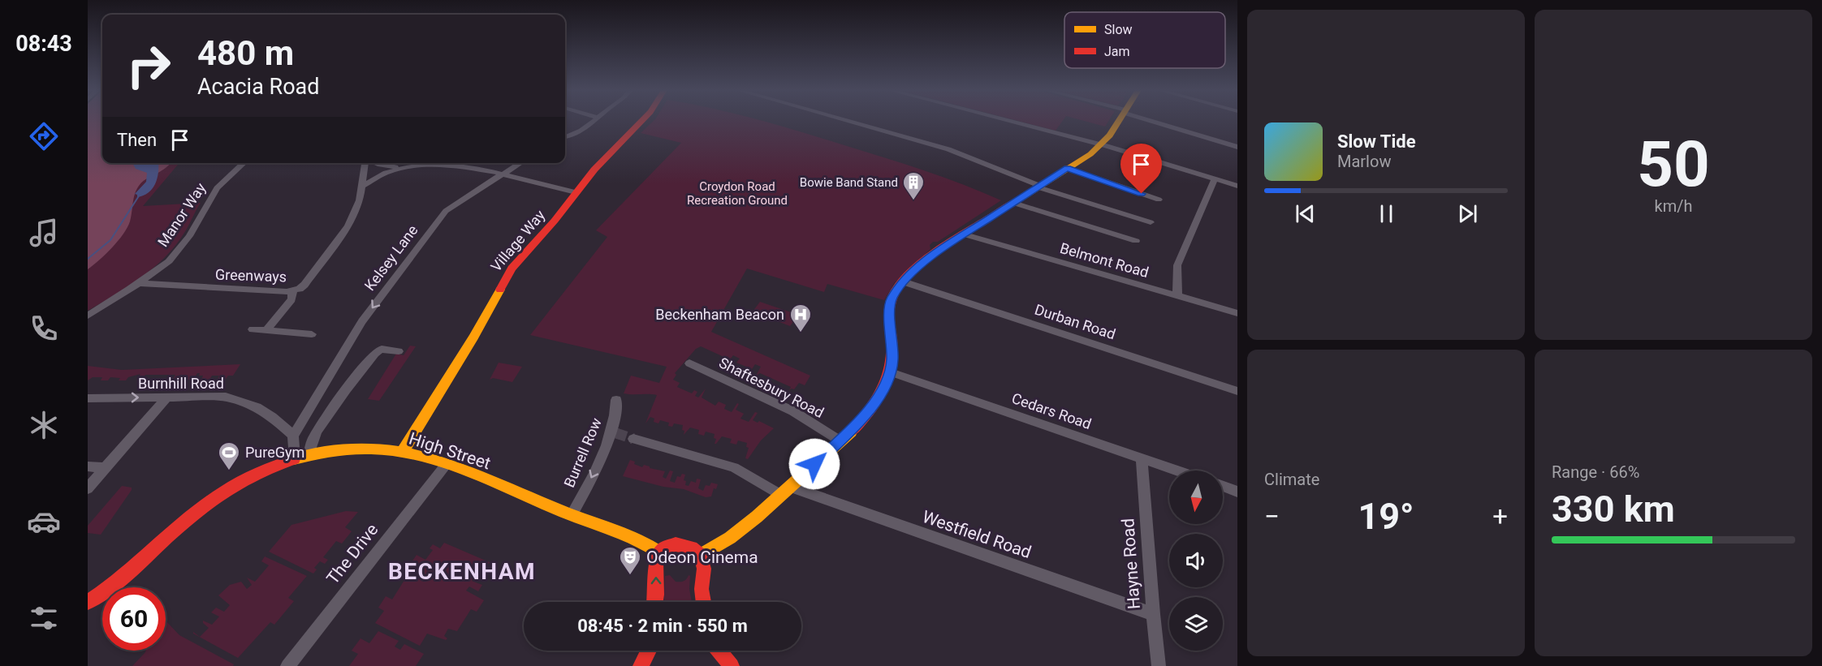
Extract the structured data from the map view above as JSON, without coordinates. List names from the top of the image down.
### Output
{
  "streets": {
    "main road": ["Village Way", "High Street"],
    "street": [
      "Manor Way",
      "Kelsey Lane",
      "Belmont Road",
      "Greenways",
      "Durban Road",
      "Burnhill Road",
      "Shaftesbury Road",
      "Cedars Road",
      "Burrell Row",
      "Westfield Road",
      "The Drive",
      "Hayne Road"
    ]
  },
  "crossings": [
    ["Manor Way", "Greenways"],
    ["Village Way", "High Street"],
    ["Kelsey Lane", "Burnhill Road"],
    ["Cedars Road", "Hayne Road"],
    ["High Street", "Burrell Row"],
    ["High Street", "The Drive"],
    ["Westfield Road", "Hayne Road"]
  ],
  "one_way": ["Burnhill Road", "Burrell Row"],
  "districts": ["BECKENHAM"],
  "parks": ["Croydon Road Recreation Ground"],
  "places": {
    "building": ["Bowie Band Stand"],
    "hospital": ["Beckenham Beacon"],
    "sports": ["PureGym"],
    "theatre": ["Odeon Cinema"]
  },
  "legend": ["Slow", "Jam"],
  "north": "bottom",
  "page": {
    "tabs": "08:43",
    "tile": [
      ["50", "km/h"],
      "Climate",
      ["Range · 66%", "330 km"]
    ],
    "turn": ["480 m", "Acacia Road"],
    "then": "Then",
    "song": ["Slow Tide", "Marlow"],
    "heat": ["−", "19°", "+"],
    "limit": "60",
    "trip": "08:45 · 2 min · 550 m"
  }
}
